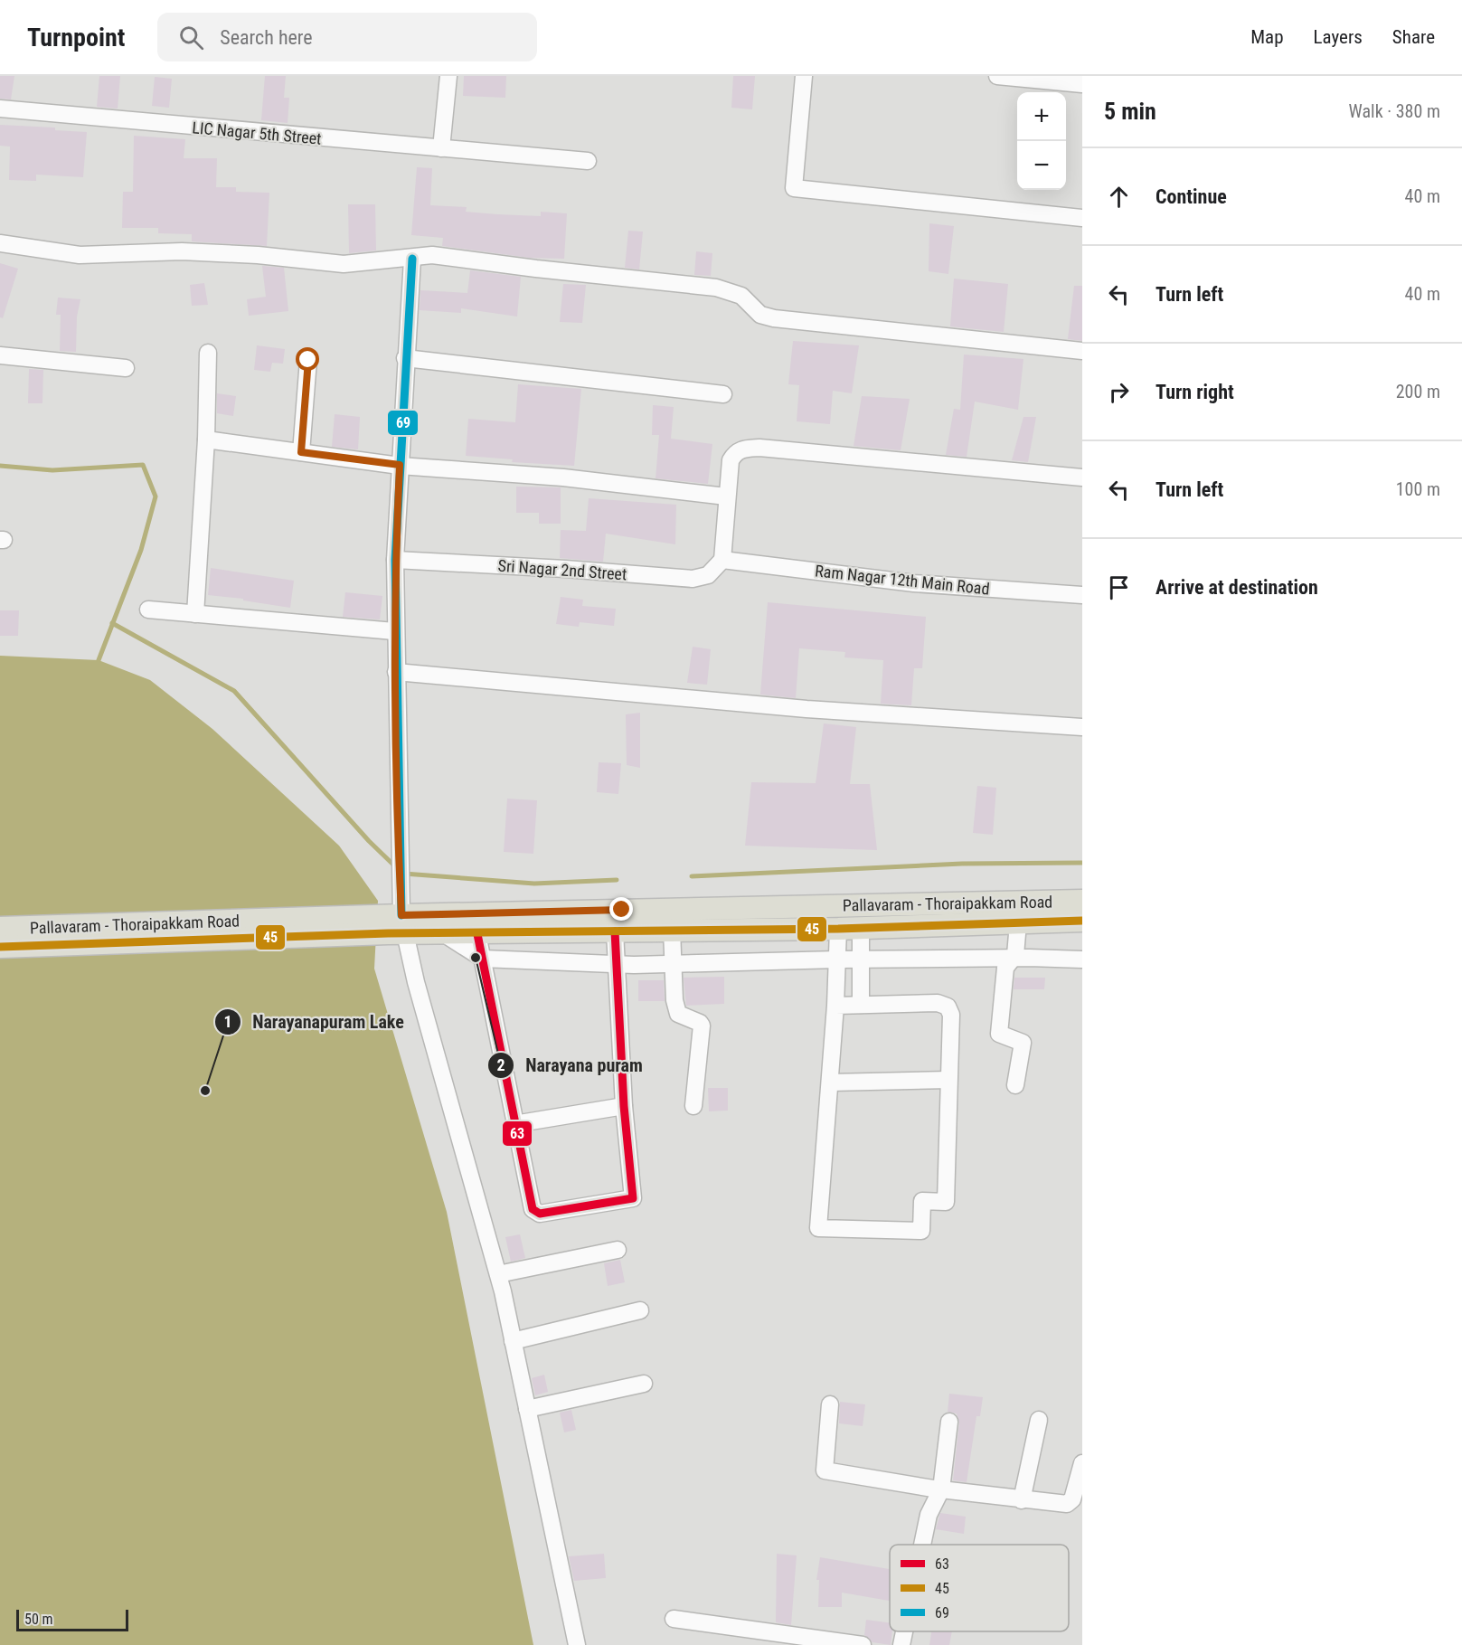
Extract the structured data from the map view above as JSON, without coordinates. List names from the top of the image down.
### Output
{
  "streets": {
    "main road": ["Pallavaram - Thoraipakkam Road"],
    "street": ["LIC Nagar 5th Street", "Sri Nagar 2nd Street", "Ram Nagar 12th Main Road"]
  },
  "crossings": [
    ["Sri Nagar 2nd Street", "Ram Nagar 12th Main Road"]
  ],
  "places": ["Narayana puram", "Narayanapuram Lake"],
  "lines": ["transit line 69", "transit line 45", "transit line 63"],
  "legend": ["63", "45", "69"],
  "scale_bar": "50 m",
  "page": {
    "header": "Turnpoint",
    "search": "Search here",
    "nav": ["Map", "Layers", "Share"],
    "heading": ["5 min", "Walk · 380 m"],
    "map_buttons": ["+", "−"],
    "list": [
      ["Continue", "40 m"],
      ["Turn left", "40 m"],
      ["Turn right", "200 m"],
      ["Turn left", "100 m"],
      "Arrive at destination"
    ],
    "scale": "50 m"
  }
}
